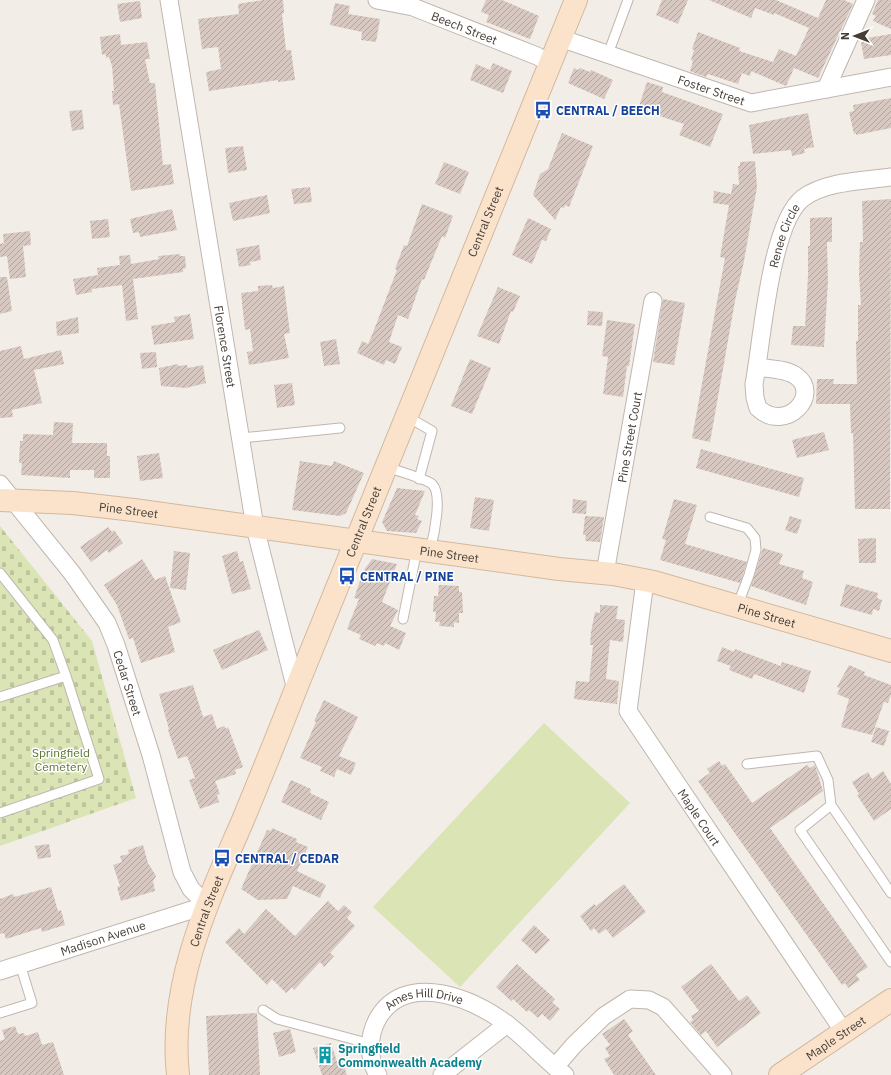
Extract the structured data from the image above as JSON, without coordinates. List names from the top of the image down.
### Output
{
  "streets": {
    "main road": ["Central Street", "Pine Street", "Maple Street"],
    "street": [
      "Beech Street",
      "Foster Street",
      "Renee Circle",
      "Florence Street",
      "Pine Street Court",
      "Cedar Street",
      "Maple Court",
      "Madison Avenue",
      "Ames Hill Drive"
    ]
  },
  "crossings": [
    ["Beech Street", "Central Street"],
    ["Foster Street", "Central Street"],
    ["Central Street", "Florence Street"],
    ["Central Street", "Pine Street"],
    ["Central Street", "Cedar Street"],
    ["Central Street", "Madison Avenue"],
    ["Florence Street", "Pine Street"],
    ["Pine Street Court", "Pine Street"],
    ["Pine Street", "Cedar Street"],
    ["Pine Street", "Maple Court"],
    ["Cedar Street", "Madison Avenue"],
    ["Maple Court", "Maple Street"]
  ],
  "parks": ["Springfield Cemetery"],
  "places": {
    "bus stop": ["CENTRAL / BEECH", "CENTRAL / PINE", "CENTRAL / CEDAR"],
    "building": ["Springfield Commonwealth Academy"]
  },
  "north": "left"
}
